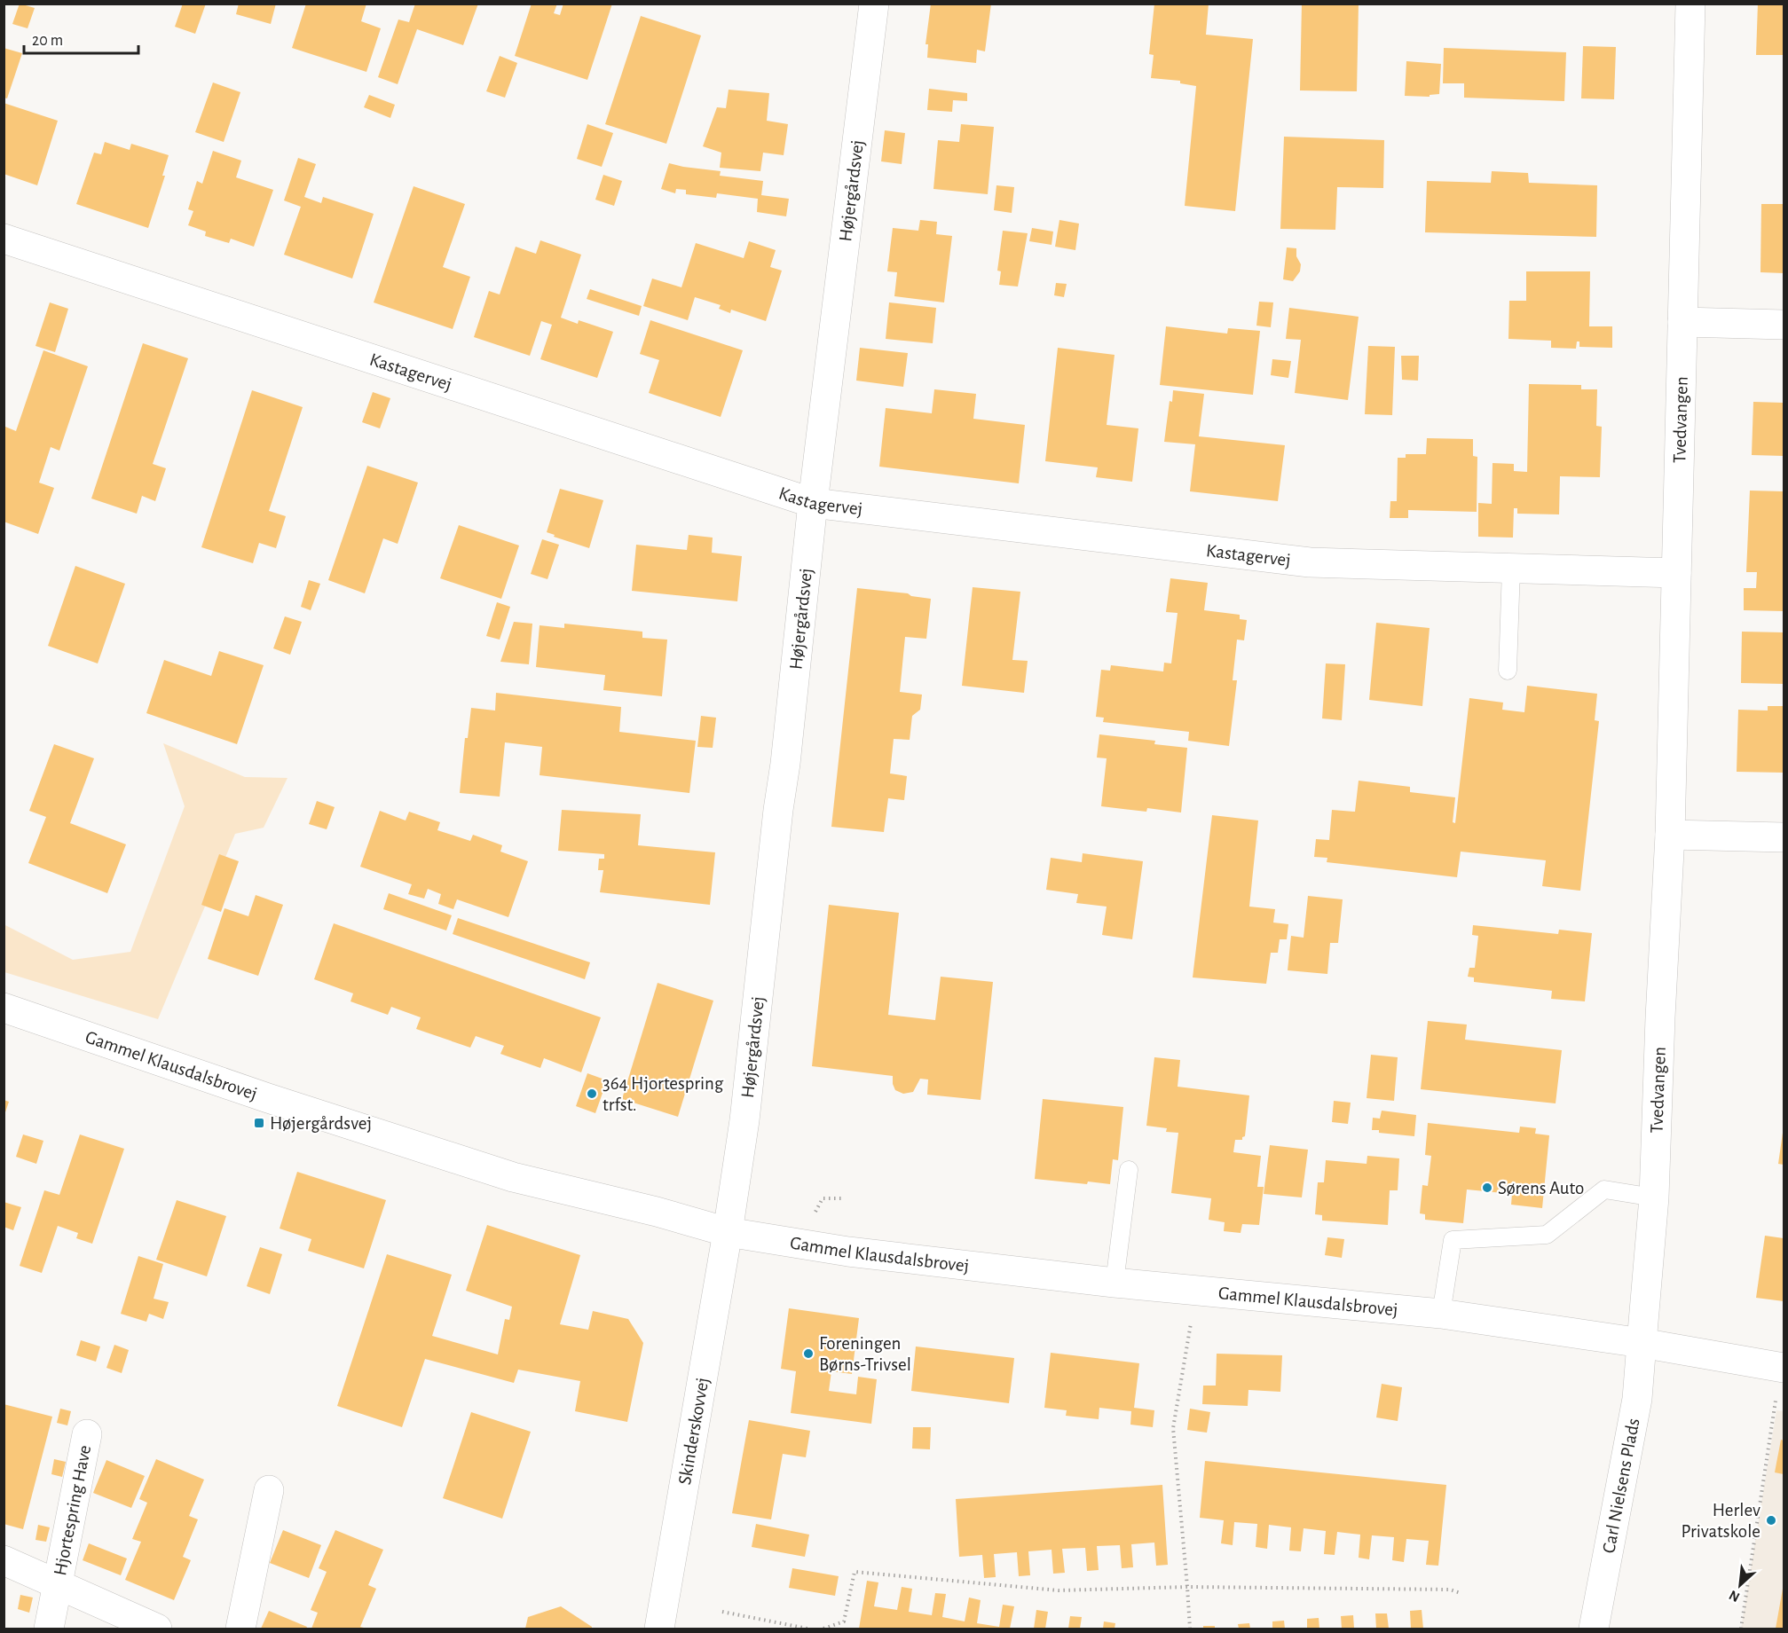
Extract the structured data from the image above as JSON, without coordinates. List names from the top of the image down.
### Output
{
  "streets": {
    "street": [
      "Højergårdsvej",
      "Kastagervej",
      "Tvedvangen",
      "Gammel Klausdalsbrovej",
      "Skinderskovvej",
      "Carl Nielsens Plads",
      "Hjortespring Have"
    ]
  },
  "crossings": [
    ["Højergårdsvej", "Kastagervej"],
    ["Højergårdsvej", "Gammel Klausdalsbrovej"],
    ["Højergårdsvej", "Skinderskovvej"],
    ["Kastagervej", "Tvedvangen"],
    ["Tvedvangen", "Gammel Klausdalsbrovej"],
    ["Tvedvangen", "Carl Nielsens Plads"],
    ["Gammel Klausdalsbrovej", "Skinderskovvej"],
    ["Gammel Klausdalsbrovej", "Carl Nielsens Plads"]
  ],
  "places": {
    "other": [
      "364 Hjortespring trfst.",
      "Sørens Auto",
      "Foreningen Børns-Trivsel",
      "Herlev Privatskole"
    ],
    "transit": ["Højergårdsvej"]
  },
  "scale_bar": "20 m",
  "north": "bottom left"
}
